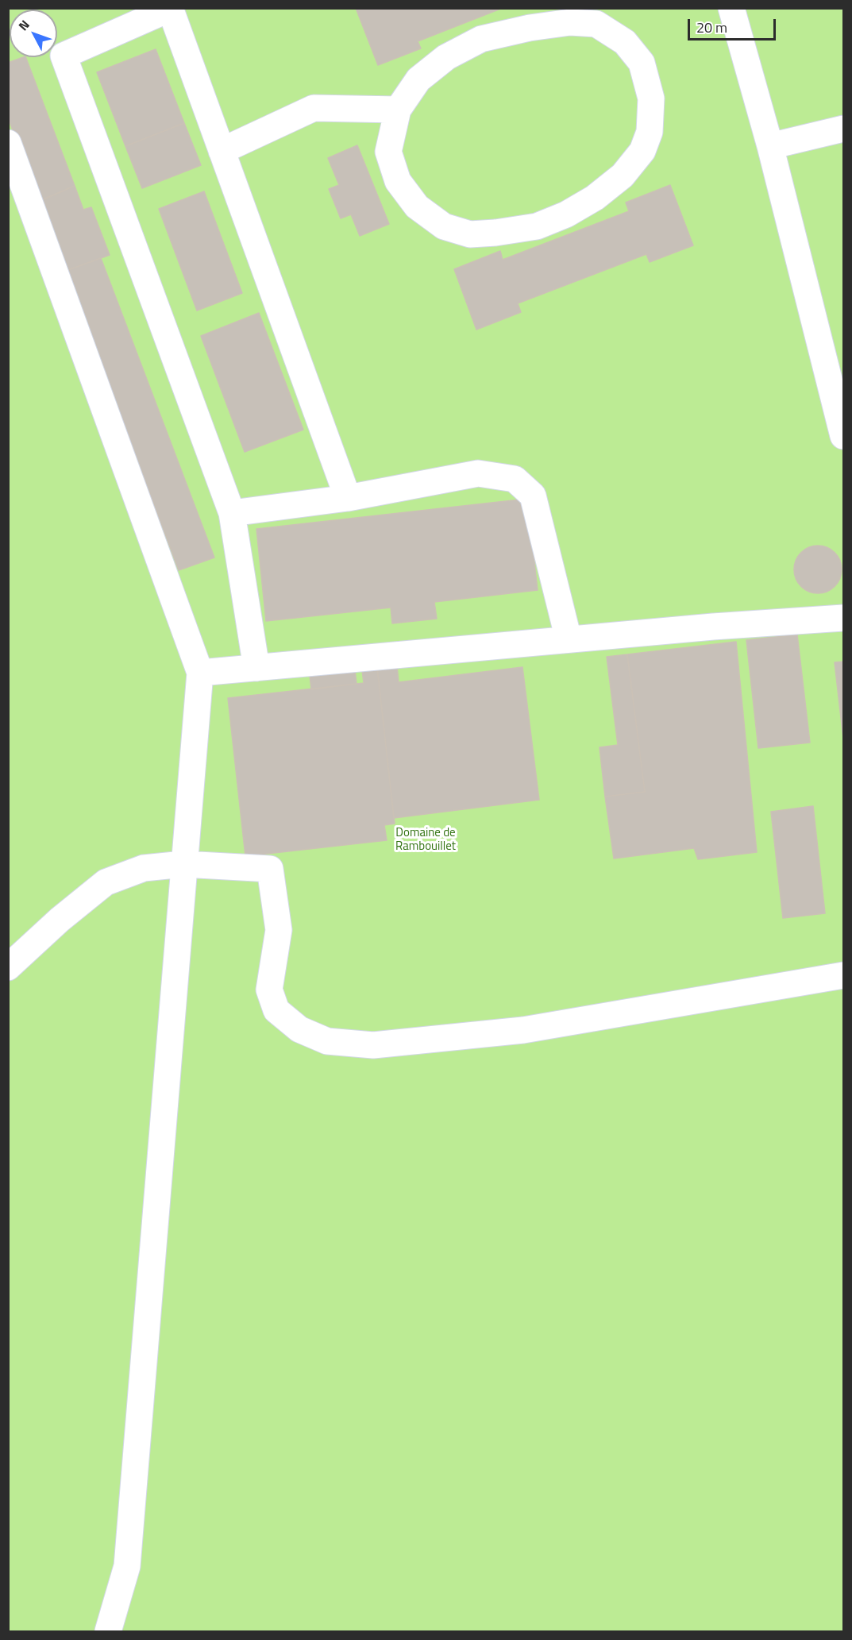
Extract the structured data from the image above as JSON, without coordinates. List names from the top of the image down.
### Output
{
  "parks": ["Domaine de Rambouillet"],
  "scale_bar": "20 m",
  "north": "top left"
}
